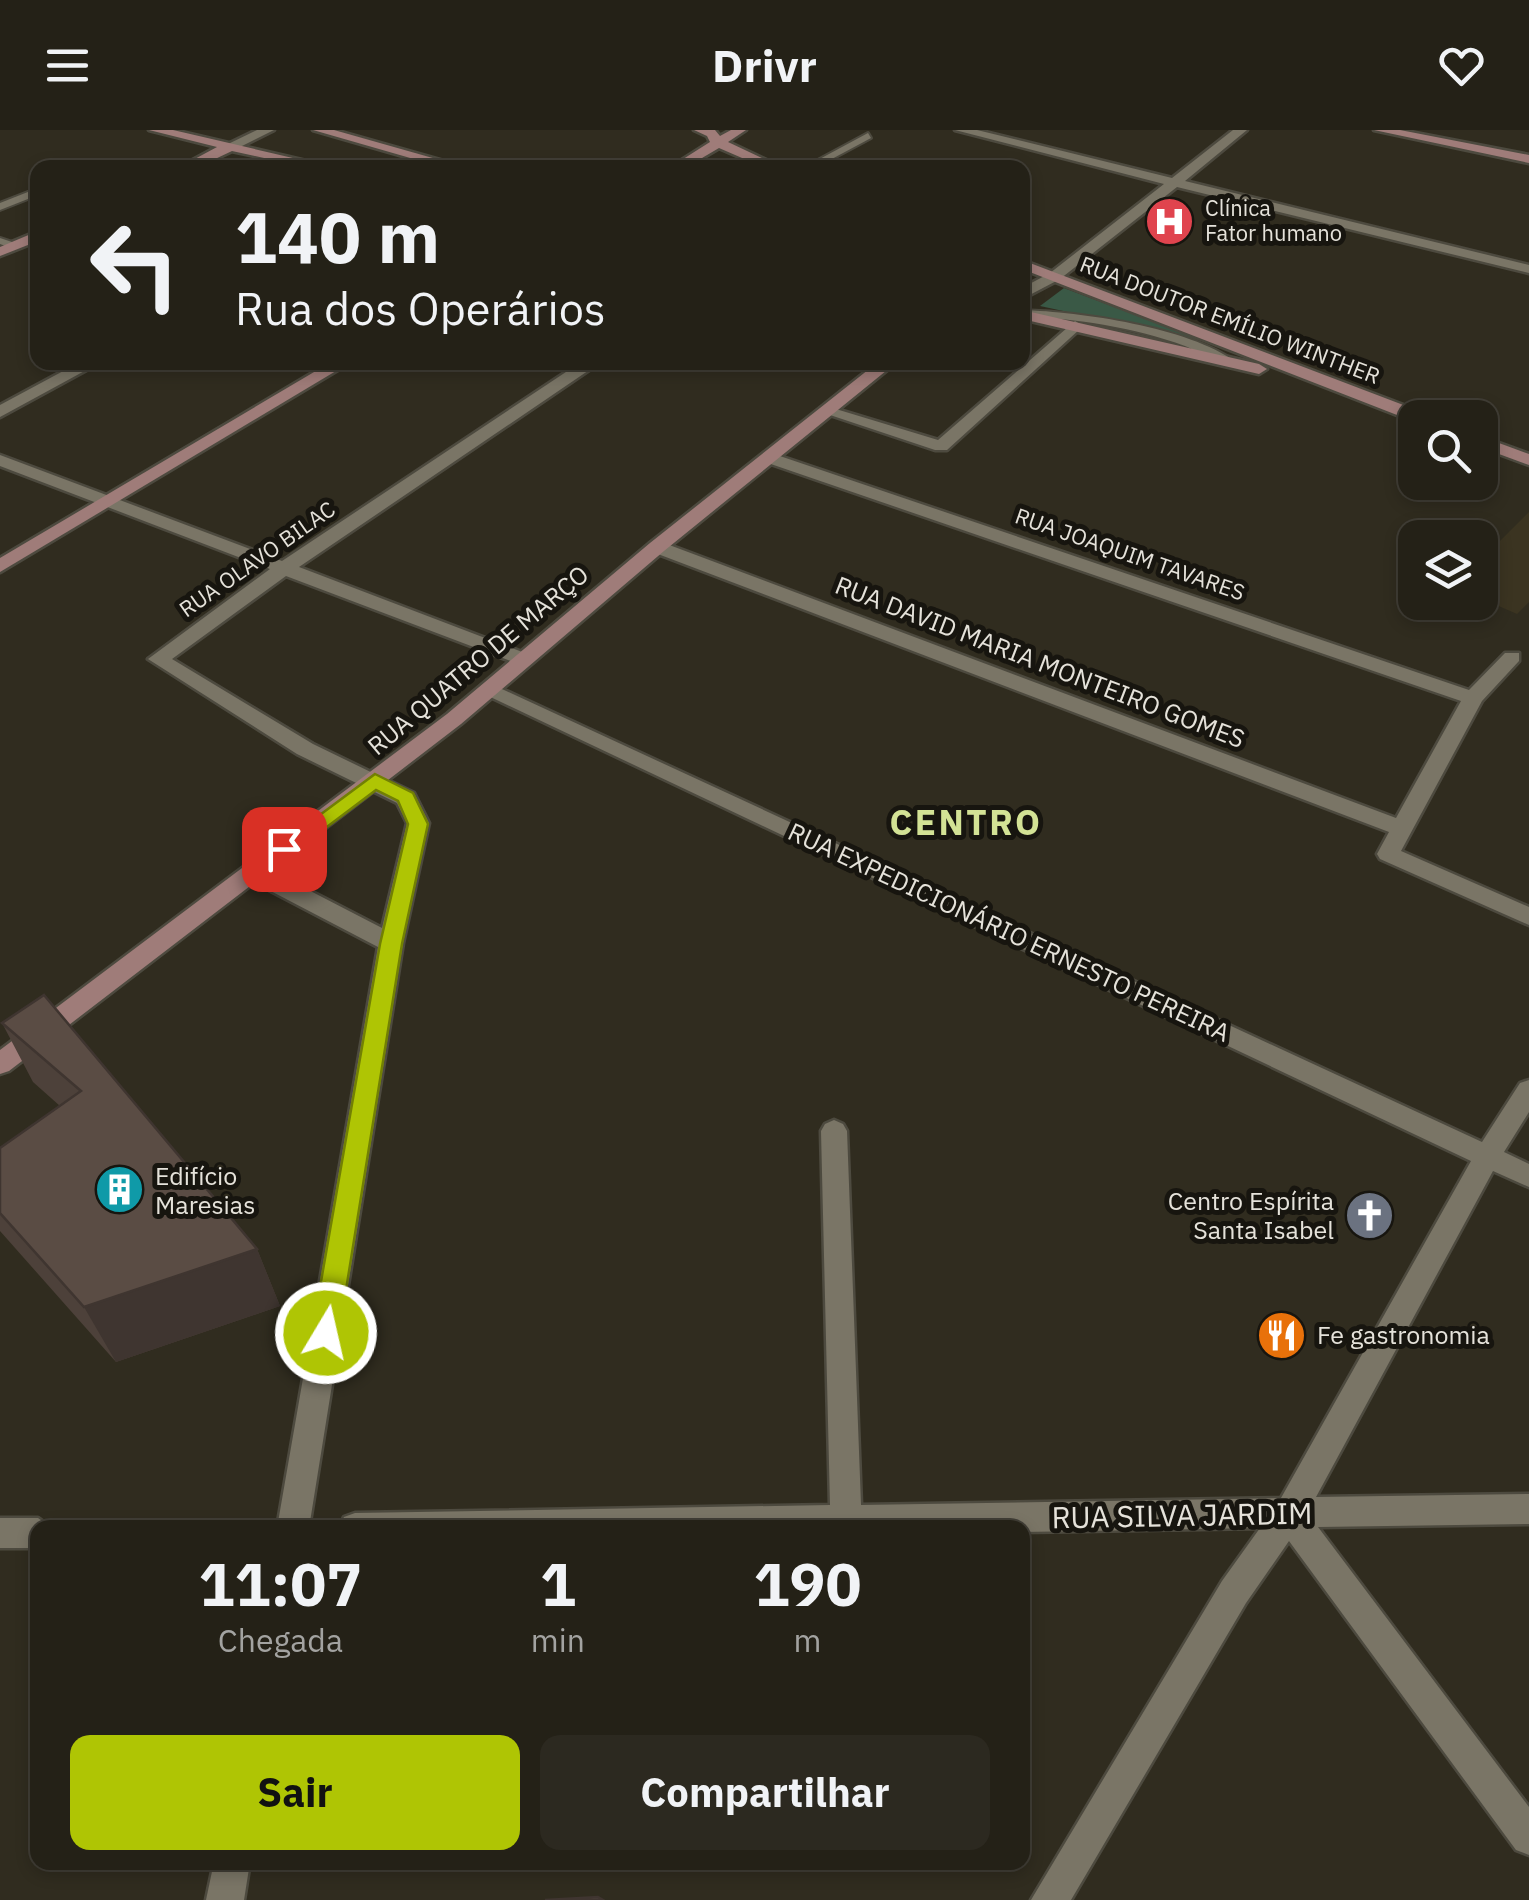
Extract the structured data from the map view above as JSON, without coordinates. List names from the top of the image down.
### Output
{
  "streets": {
    "main road": ["RUA DOUTOR EMÍLIO WINTHER", "RUA QUATRO DE MARÇO"],
    "street": [
      "RUA JOAQUIM TAVARES",
      "RUA OLAVO BILAC",
      "RUA DAVID MARIA MONTEIRO GOMES",
      "RUA EXPEDICIONÁRIO ERNESTO PEREIRA",
      "RUA SILVA JARDIM"
    ]
  },
  "crossings": [
    ["RUA JOAQUIM TAVARES", "RUA QUATRO DE MARÇO"],
    ["RUA OLAVO BILAC", "RUA QUATRO DE MARÇO"],
    ["RUA QUATRO DE MARÇO", "RUA DAVID MARIA MONTEIRO GOMES"],
    ["RUA QUATRO DE MARÇO", "RUA EXPEDICIONÁRIO ERNESTO PEREIRA"]
  ],
  "districts": ["CENTRO"],
  "places": {
    "hospital": ["Clínica Fator humano"],
    "building": ["Edifício Maresias"],
    "church": ["Centro Espírita Santa Isabel"],
    "restaurant": ["Fe gastronomia"]
  },
  "page": {
    "header": "Drivr",
    "turn": ["140 m", "Rua dos Operários"],
    "eta": [
      "11:07",
      "Chegada",
      "1",
      "min",
      "190",
      "m"
    ],
    "buttons": ["Sair", "Compartilhar"]
  }
}
